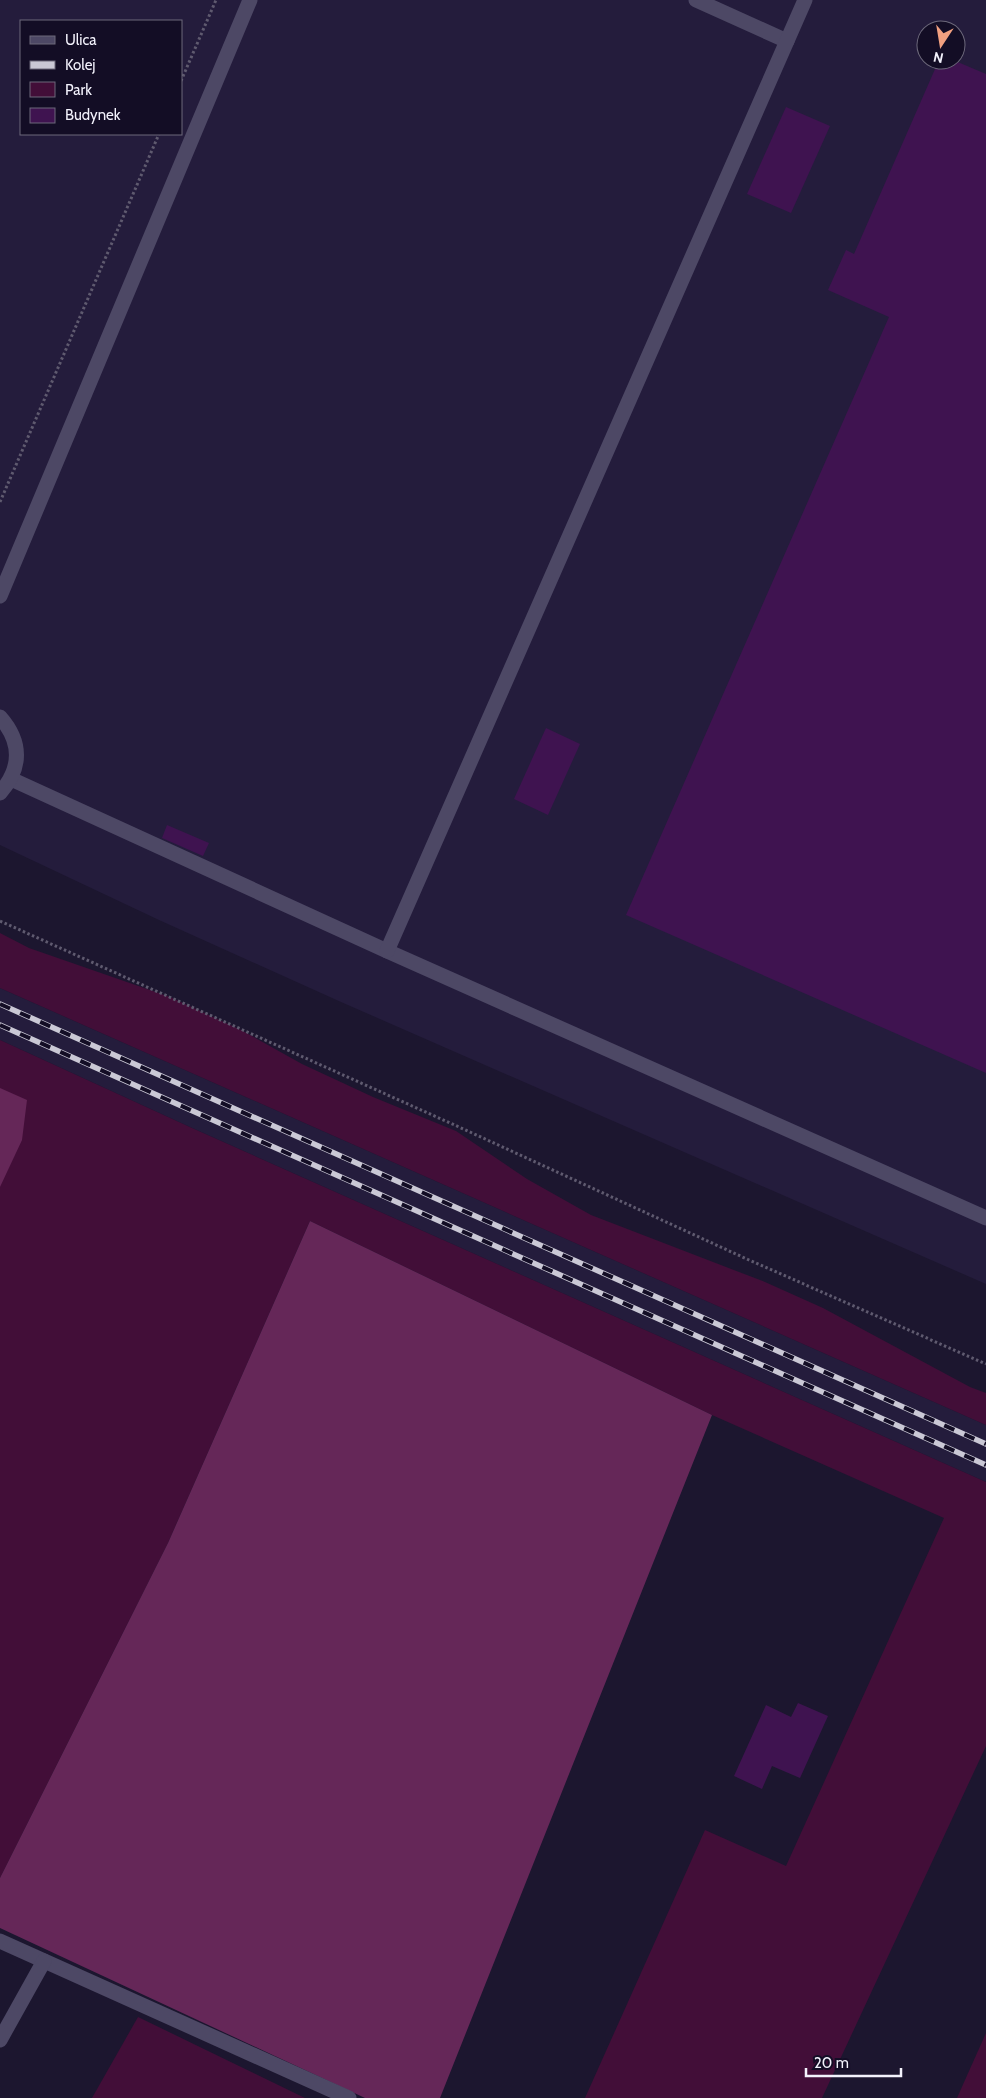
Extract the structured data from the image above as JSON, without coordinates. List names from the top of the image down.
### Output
{
  "legend": [
    "Ulica",
    "Kolej",
    "Park",
    "Budynek"
  ],
  "scale_bar": "20 m",
  "north": "bottom"
}
